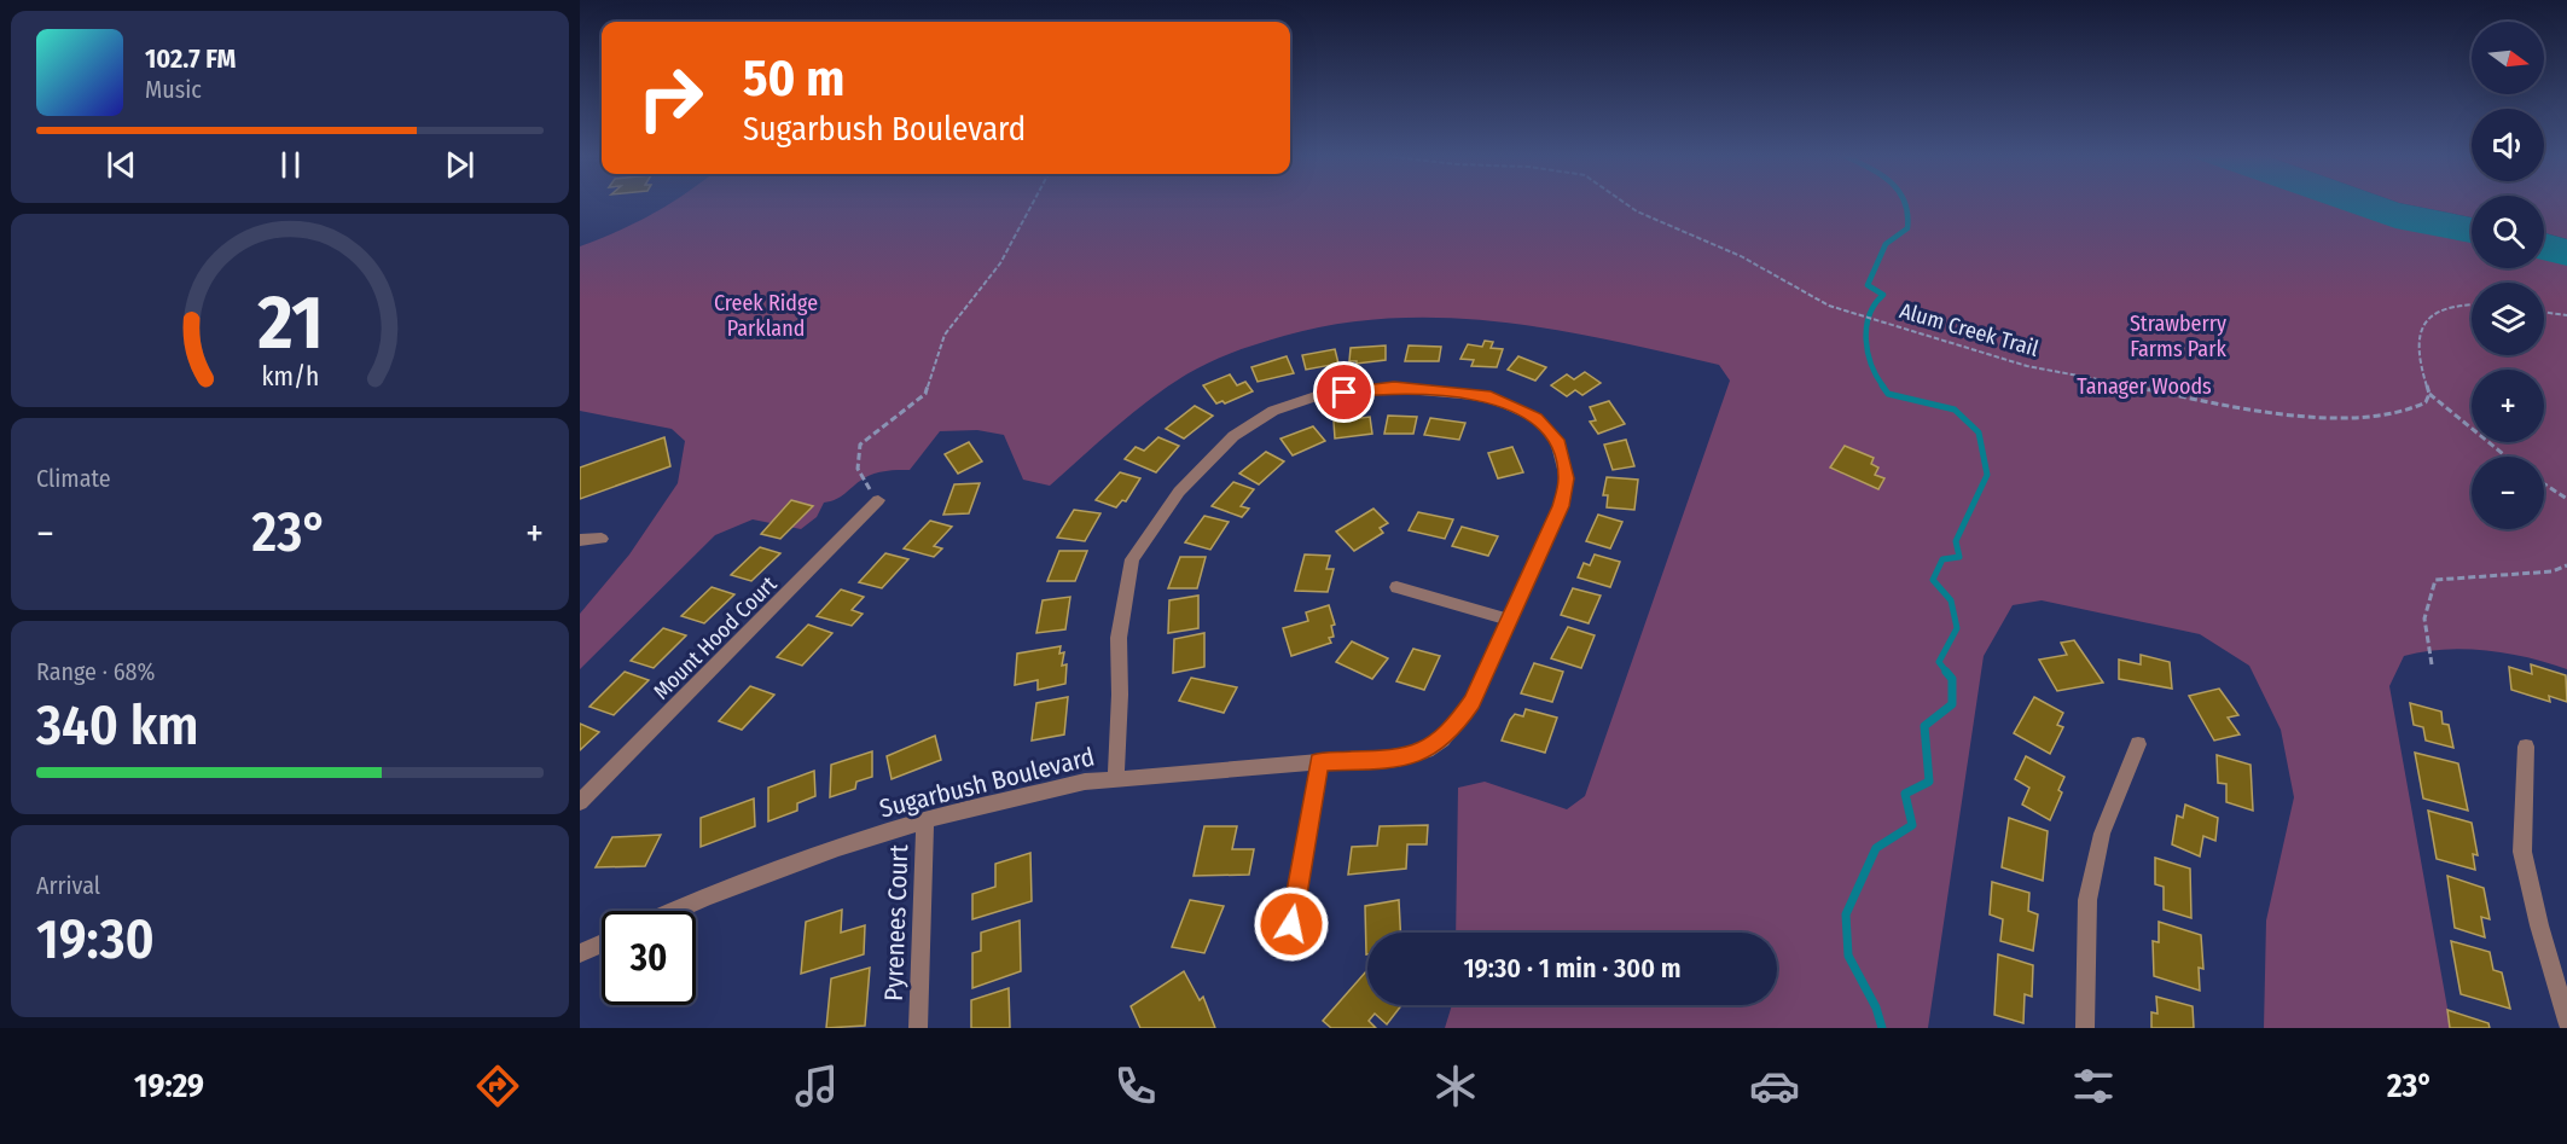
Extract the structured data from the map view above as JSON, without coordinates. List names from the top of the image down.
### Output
{
  "streets": {
    "street": ["Mount Hood Court", "Sugarbush Boulevard", "Pyrenees Court"],
    "path": ["Alum Creek Trail"]
  },
  "crossings": [
    ["Sugarbush Boulevard", "Pyrenees Court"]
  ],
  "parks": ["Creek Ridge Parkland", "Strawberry Farms Park", "Tanager Woods"],
  "north": "right",
  "page": {
    "map_buttons": ["+", "−"],
    "turn": ["50 m", "Sugarbush Boulevard"],
    "song": ["102.7 FM", "Music"],
    "tile": [
      "Climate",
      ["Range · 68%", "340 km"],
      ["Arrival", "19:30"]
    ],
    "heat": ["−", "23°", "+"],
    "limit": "30",
    "trip": "19:30 · 1 min · 300 m",
    "tabs": ["19:29", "23°"],
    "gauge": ["21", "km/h"]
  }
}
